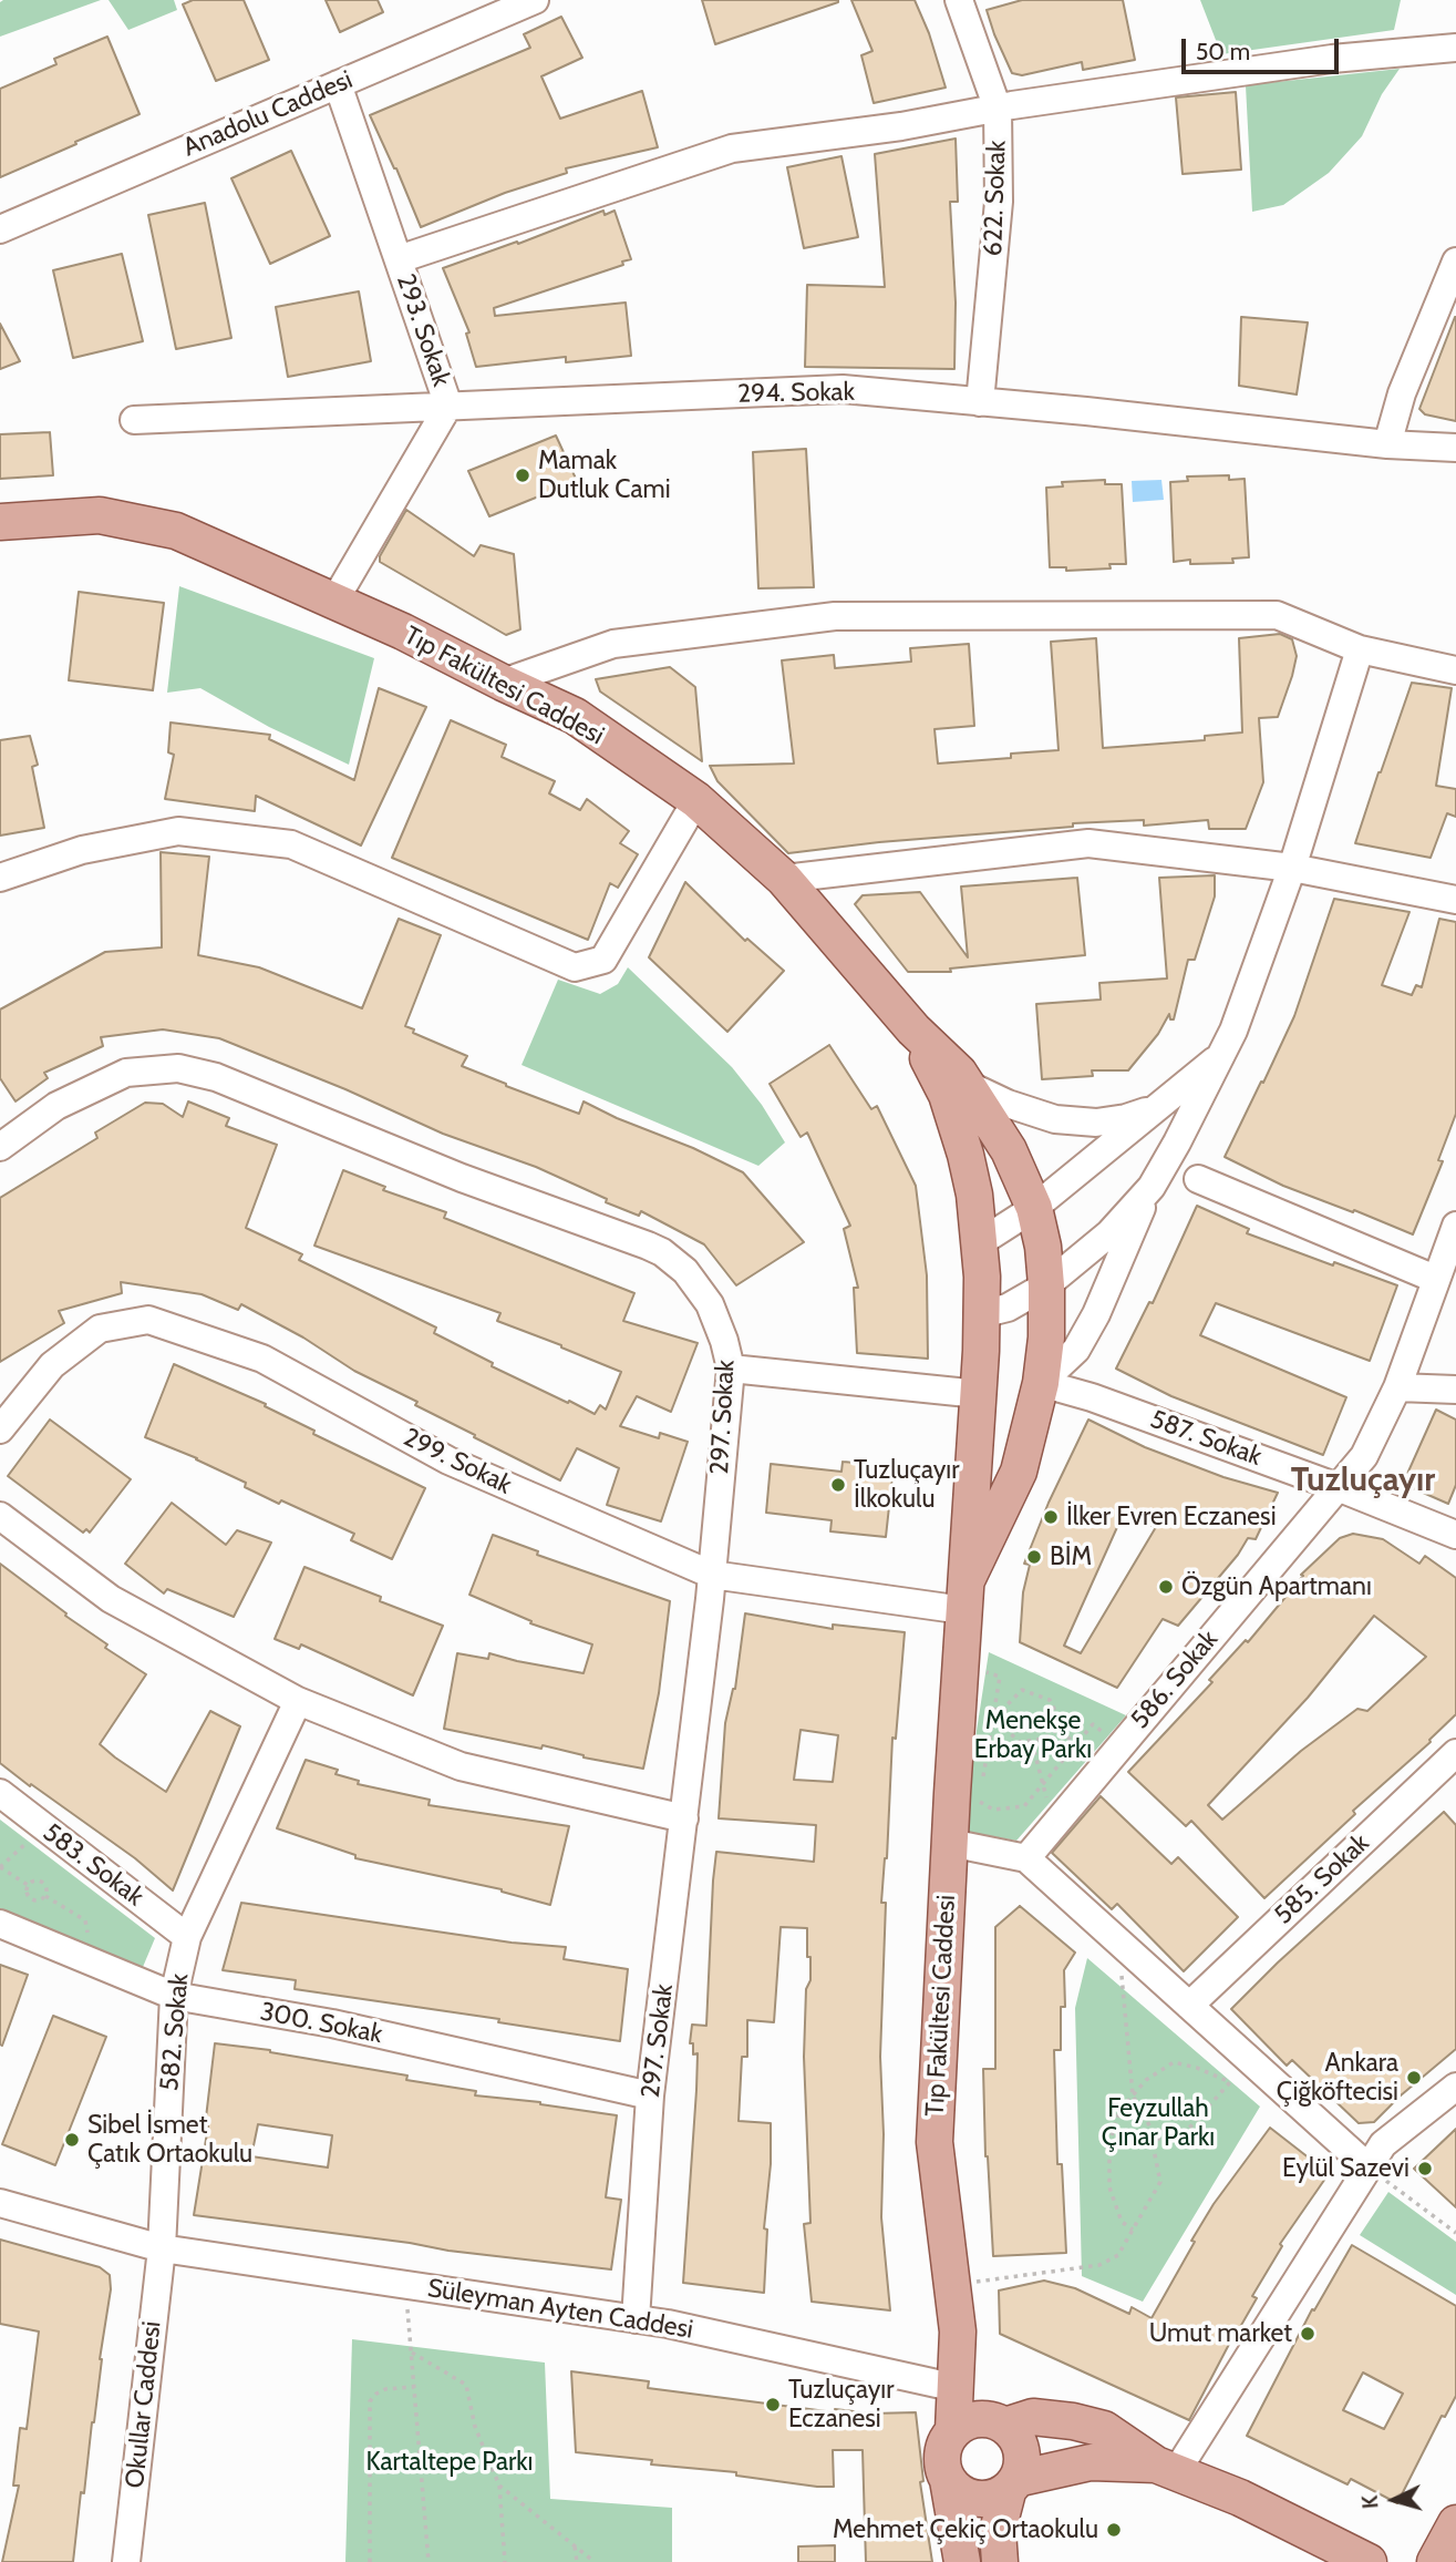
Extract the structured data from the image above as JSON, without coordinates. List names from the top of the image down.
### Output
{
  "streets": {
    "main road": ["Tıp Fakültesi Caddesi"],
    "street": [
      "Anadolu Caddesi",
      "622. Sokak",
      "293. Sokak",
      "294. Sokak",
      "297. Sokak",
      "587. Sokak",
      "299. Sokak",
      "586. Sokak",
      "583. Sokak",
      "585. Sokak",
      "300. Sokak",
      "582. Sokak",
      "Süleyman Ayten Caddesi",
      "Okullar Caddesi"
    ]
  },
  "crossings": [
    ["Anadolu Caddesi", "293. Sokak"],
    ["622. Sokak", "294. Sokak"],
    ["293. Sokak", "294. Sokak"],
    ["293. Sokak", "Tıp Fakültesi Caddesi"],
    ["Tıp Fakültesi Caddesi", "299. Sokak"],
    ["Tıp Fakültesi Caddesi", "Süleyman Ayten Caddesi"],
    ["297. Sokak", "299. Sokak"],
    ["297. Sokak", "300. Sokak"],
    ["297. Sokak", "Süleyman Ayten Caddesi"],
    ["587. Sokak", "586. Sokak"],
    ["583. Sokak", "582. Sokak"],
    ["300. Sokak", "582. Sokak"],
    ["582. Sokak", "Süleyman Ayten Caddesi"],
    ["582. Sokak", "Okullar Caddesi"],
    ["Süleyman Ayten Caddesi", "Okullar Caddesi"]
  ],
  "districts": ["Tuzluçayır"],
  "parks": ["Menekşe Erbay Parkı", "Feyzullah Çınar Parkı", "Kartaltepe Parkı"],
  "places": [
    "Mamak Dutluk Cami",
    "Tuzluçayır İlkokulu",
    "İlker Evren Eczanesi",
    "BİM",
    "Özgün Apartmanı",
    "Ankara Çiğköftecisi",
    "Sibel İsmet Çatık Ortaokulu",
    "Eylül Sazevi",
    "Umut market",
    "Tuzluçayır Eczanesi",
    "Mehmet Çekiç Ortaokulu"
  ],
  "scale_bar": "50 m",
  "north": "left"
}
